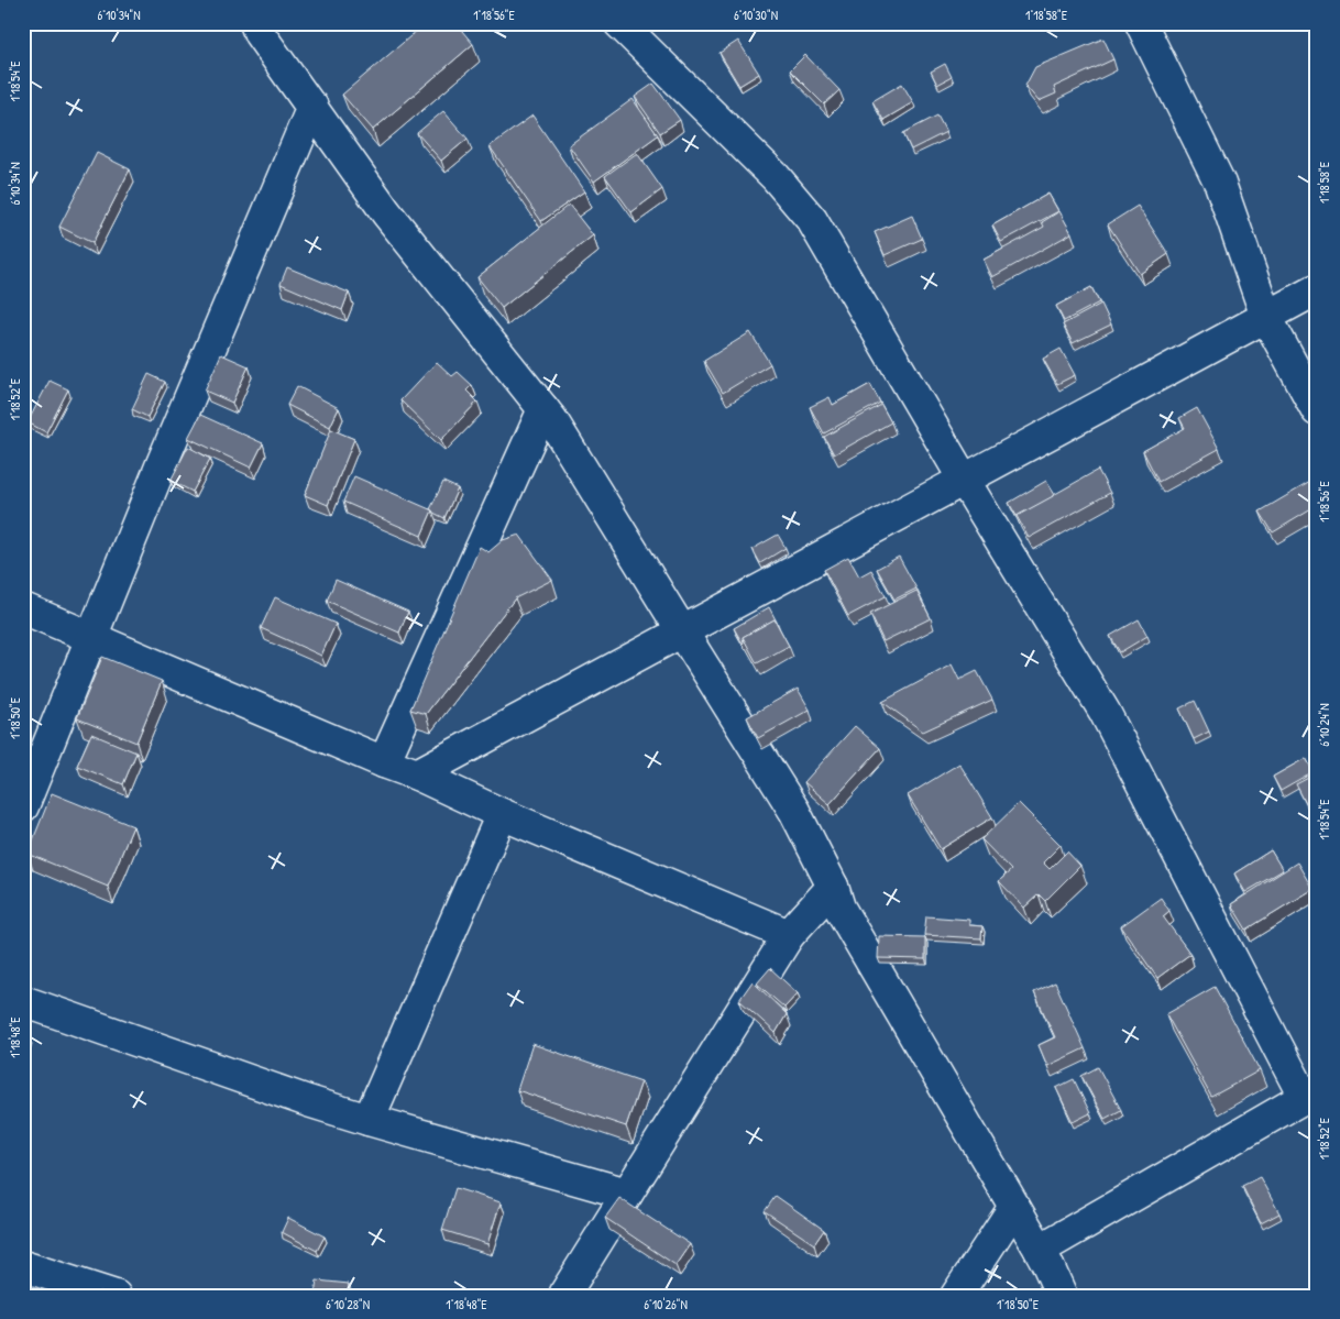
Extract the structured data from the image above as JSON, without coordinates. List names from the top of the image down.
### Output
{
  "coordinates": [
    "6°10'34\"N",
    "1°18'56\"E",
    "6°10'30\"N",
    "1°18'58\"E",
    "1°18'54\"E",
    "1°18'52\"E",
    "1°18'50\"E",
    "6°10'24\"N",
    "1°18'48\"E",
    "6°10'28\"N",
    "6°10'26\"N"
  ]
}
